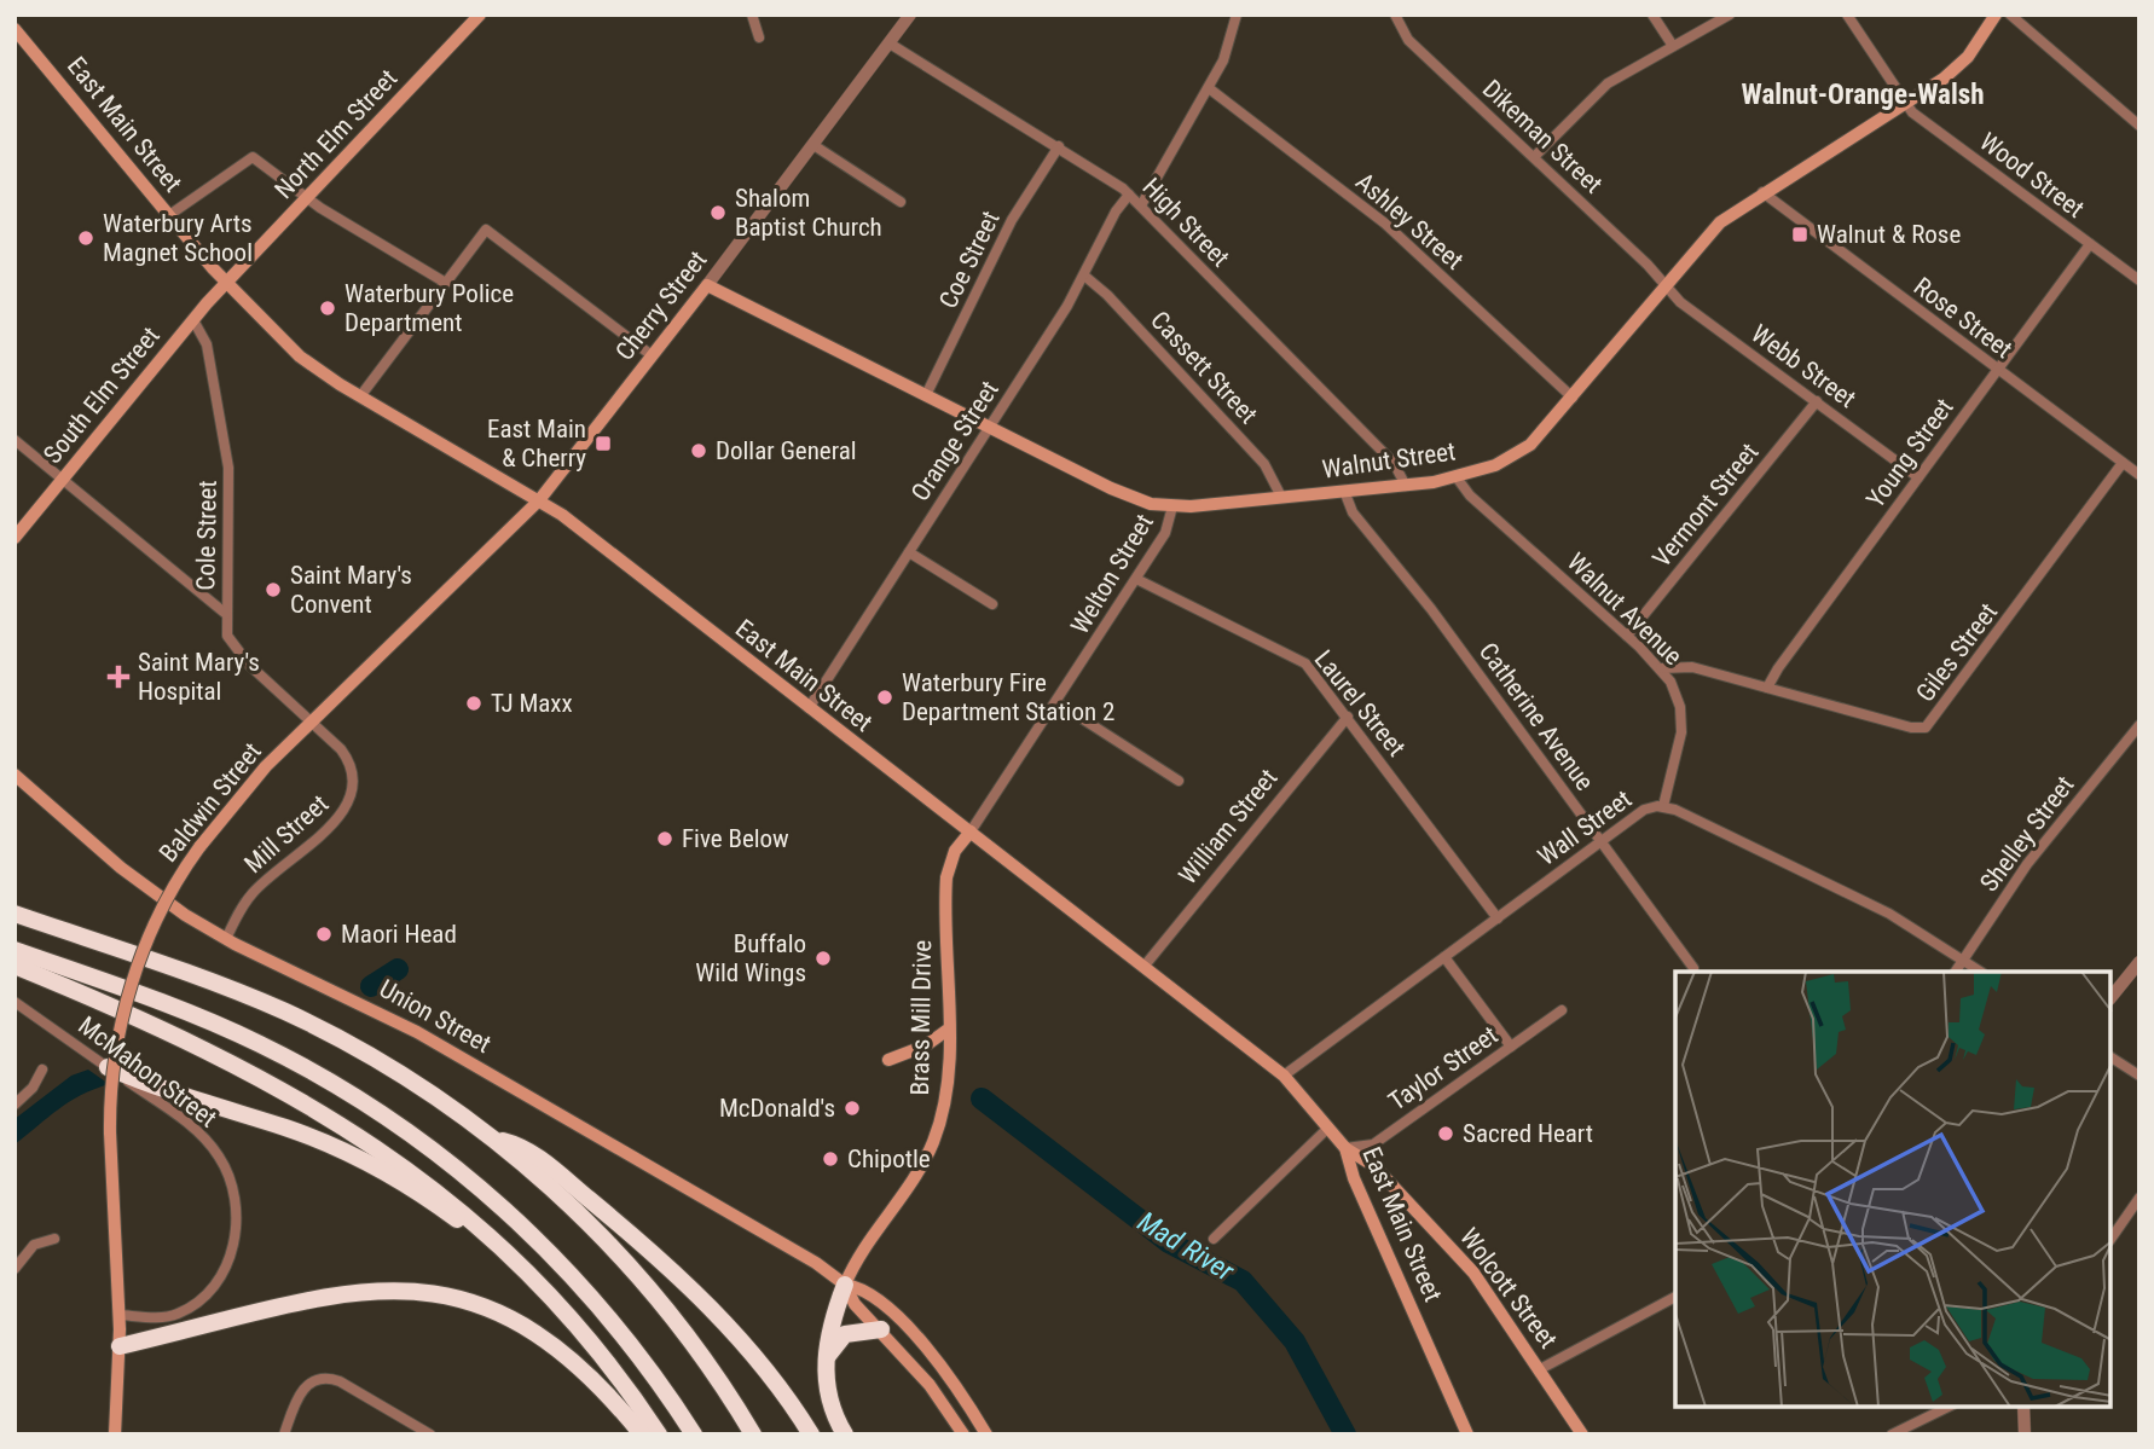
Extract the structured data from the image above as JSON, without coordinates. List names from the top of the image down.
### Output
{
  "streets": {
    "main road": [
      "East Main Street",
      "North Elm Street",
      "Cherry Street",
      "South Elm Street",
      "Walnut Street",
      "Baldwin Street",
      "Union Street",
      "Brass Mill Drive",
      "Wolcott Street"
    ],
    "street": [
      "Dikeman Street",
      "Wood Street",
      "Ashley Street",
      "High Street",
      "Coe Street",
      "Rose Street",
      "Webb Street",
      "Cassett Street",
      "Orange Street",
      "Young Street",
      "Vermont Street",
      "Cole Street",
      "Welton Street",
      "Walnut Avenue",
      "Giles Street",
      "Laurel Street",
      "Catherine Avenue",
      "William Street",
      "Wall Street",
      "Mill Street",
      "Shelley Street",
      "Taylor Street",
      "McMahon Street"
    ]
  },
  "crossings": [
    ["East Main Street", "North Elm Street"],
    ["East Main Street", "Cherry Street"],
    ["East Main Street", "South Elm Street"],
    ["East Main Street", "Orange Street"],
    ["East Main Street", "Welton Street"],
    ["East Main Street", "Baldwin Street"],
    ["East Main Street", "William Street"],
    ["East Main Street", "Wall Street"],
    ["East Main Street", "Brass Mill Drive"],
    ["East Main Street", "Taylor Street"],
    ["East Main Street", "Wolcott Street"],
    ["North Elm Street", "South Elm Street"],
    ["Dikeman Street", "Webb Street"],
    ["Dikeman Street", "Walnut Street"],
    ["Wood Street", "Young Street"],
    ["Wood Street", "Walnut Street"],
    ["Ashley Street", "Walnut Street"],
    ["High Street", "Coe Street"],
    ["High Street", "Cherry Street"],
    ["High Street", "Orange Street"],
    ["High Street", "Walnut Street"],
    ["Coe Street", "Walnut Street"],
    ["Cherry Street", "Walnut Street"],
    ["Cherry Street", "Baldwin Street"],
    ["Rose Street", "Young Street"],
    ["Rose Street", "Walnut Street"],
    ["Rose Street", "Giles Street"],
    ["Webb Street", "Young Street"],
    ["Webb Street", "Walnut Street"],
    ["Webb Street", "Vermont Street"],
    ["Cassett Street", "Orange Street"],
    ["Cassett Street", "Walnut Street"],
    ["South Elm Street", "Cole Street"],
    ["Orange Street", "Walnut Street"],
    ["Young Street", "Giles Street"],
    ["Walnut Street", "Welton Street"],
    ["Walnut Street", "Walnut Avenue"],
    ["Walnut Street", "Catherine Avenue"],
    ["Vermont Street", "Walnut Avenue"],
    ["Cole Street", "Baldwin Street"],
    ["Cole Street", "Mill Street"],
    ["Welton Street", "Laurel Street"],
    ["Welton Street", "Brass Mill Drive"],
    ["Walnut Avenue", "Giles Street"],
    ["Walnut Avenue", "Wall Street"],
    ["Laurel Street", "William Street"],
    ["Laurel Street", "Wall Street"],
    ["Catherine Avenue", "Wall Street"],
    ["Baldwin Street", "Mill Street"],
    ["Baldwin Street", "McMahon Street"],
    ["Wall Street", "Shelley Street"],
    ["Mill Street", "Union Street"],
    ["Union Street", "Brass Mill Drive"],
    ["Taylor Street", "Wolcott Street"]
  ],
  "districts": ["Walnut-Orange-Walsh"],
  "water": ["Mad River"],
  "places": {
    "other": [
      "Shalom Baptist Church",
      "Waterbury Arts Magnet School",
      "Waterbury Police Department",
      "Dollar General",
      "Saint Mary's Convent",
      "Waterbury Fire Department Station 2",
      "TJ Maxx",
      "Five Below",
      "Maori Head",
      "Buffalo Wild Wings",
      "McDonald's",
      "Sacred Heart",
      "Chipotle"
    ],
    "transit": ["Walnut & Rose", "East Main & Cherry"],
    "health": ["Saint Mary's Hospital"]
  }
}
